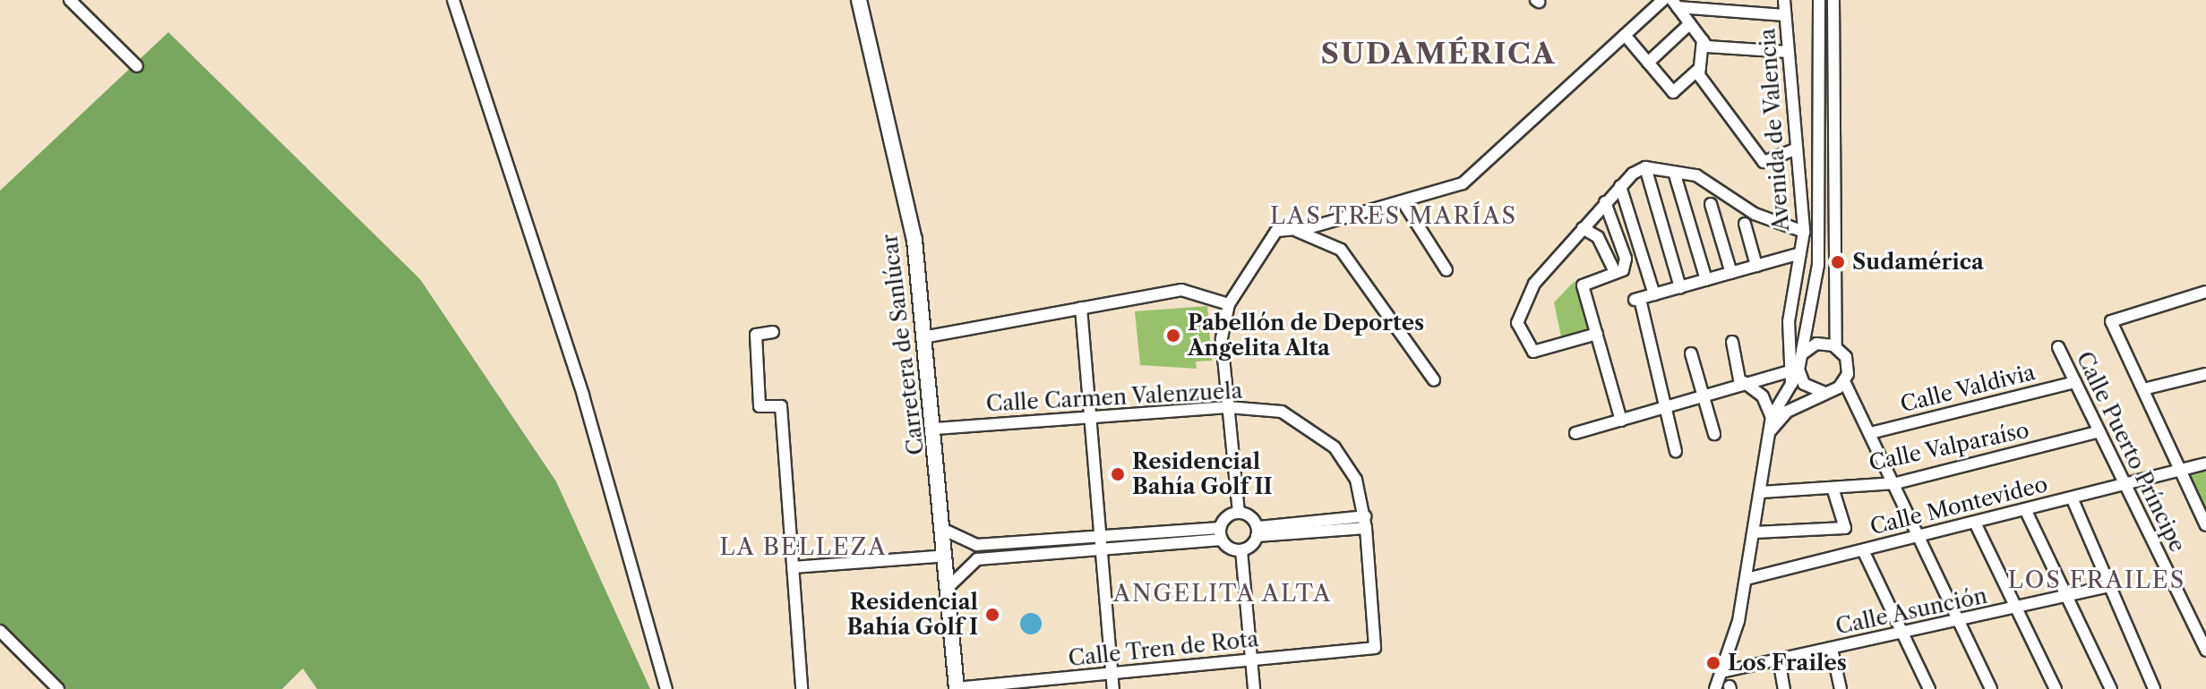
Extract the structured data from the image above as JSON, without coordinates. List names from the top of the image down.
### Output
{
  "streets": {
    "main road": ["Carretera de Sanlúcar"],
    "street": [
      "Avenida de Valencia",
      "Calle Valdivia",
      "Calle Carmen Valenzuela",
      "Calle Valparaíso",
      "Calle Puerto Príncipe",
      "Calle Montevideo",
      "Calle Asunción",
      "Calle Tren de Rota"
    ]
  },
  "crossings": [
    ["Carretera de Sanlúcar", "Calle Carmen Valenzuela"],
    ["Carretera de Sanlúcar", "Calle Tren de Rota"],
    ["Calle Valdivia", "Calle Puerto Príncipe"],
    ["Calle Carmen Valenzuela", "Calle Tren de Rota"],
    ["Calle Valparaíso", "Calle Puerto Príncipe"],
    ["Calle Puerto Príncipe", "Calle Montevideo"]
  ],
  "districts": [
    "SUDAMÉRICA",
    "LAS TRES MARÍAS",
    "LA BELLEZA",
    "LOS FRAILES",
    "ANGELITA ALTA"
  ],
  "places": [
    "Sudamérica",
    "Pabellón de Deportes Angelita Alta",
    "Residencial Bahía Golf II",
    "Residencial Bahía Golf I",
    "Los Frailes"
  ]
}
